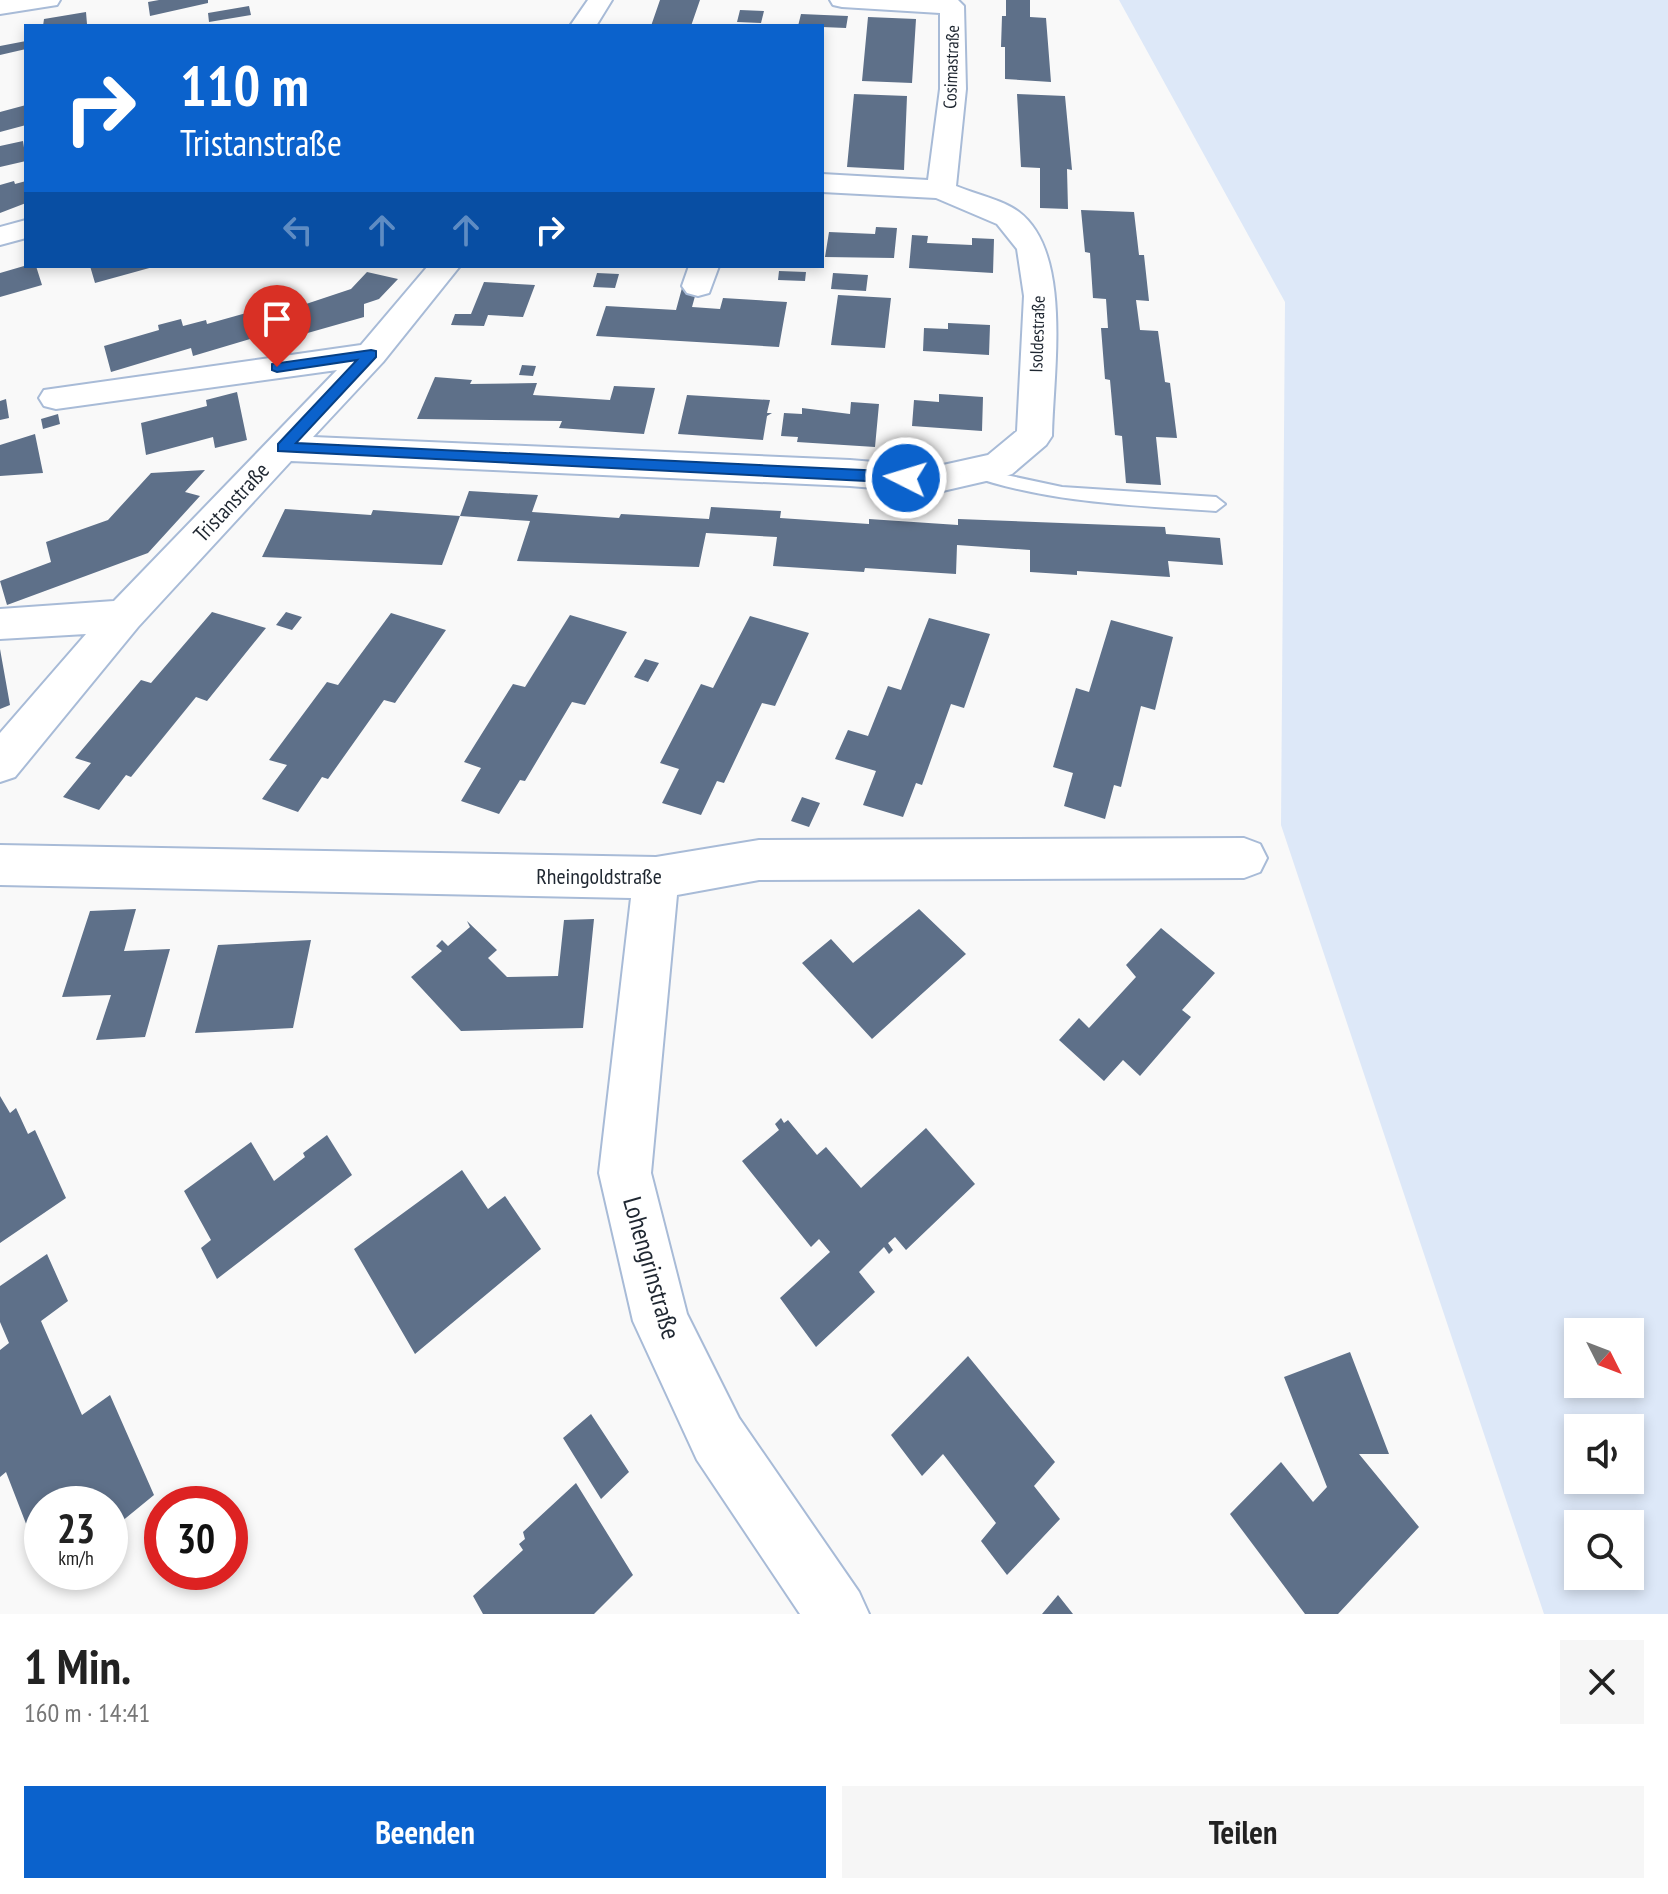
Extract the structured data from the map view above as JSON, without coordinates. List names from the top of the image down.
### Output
{
  "streets": {
    "street": [
      "Cosimastraße",
      "Isoldestraße",
      "Tristanstraße",
      "Rheingoldstraße",
      "Lohengrinstraße"
    ]
  },
  "crossings": [
    ["Cosimastraße", "Isoldestraße"],
    ["Isoldestraße", "Tristanstraße"],
    ["Rheingoldstraße", "Lohengrinstraße"]
  ],
  "north": "bottom right",
  "page": {
    "turn": ["110 m", "Tristanstraße"],
    "speed": "23 km/h",
    "limit": "30",
    "heading": ["1 Min.", "160 m · 14:41"],
    "buttons": ["Beenden", "Teilen"]
  }
}
